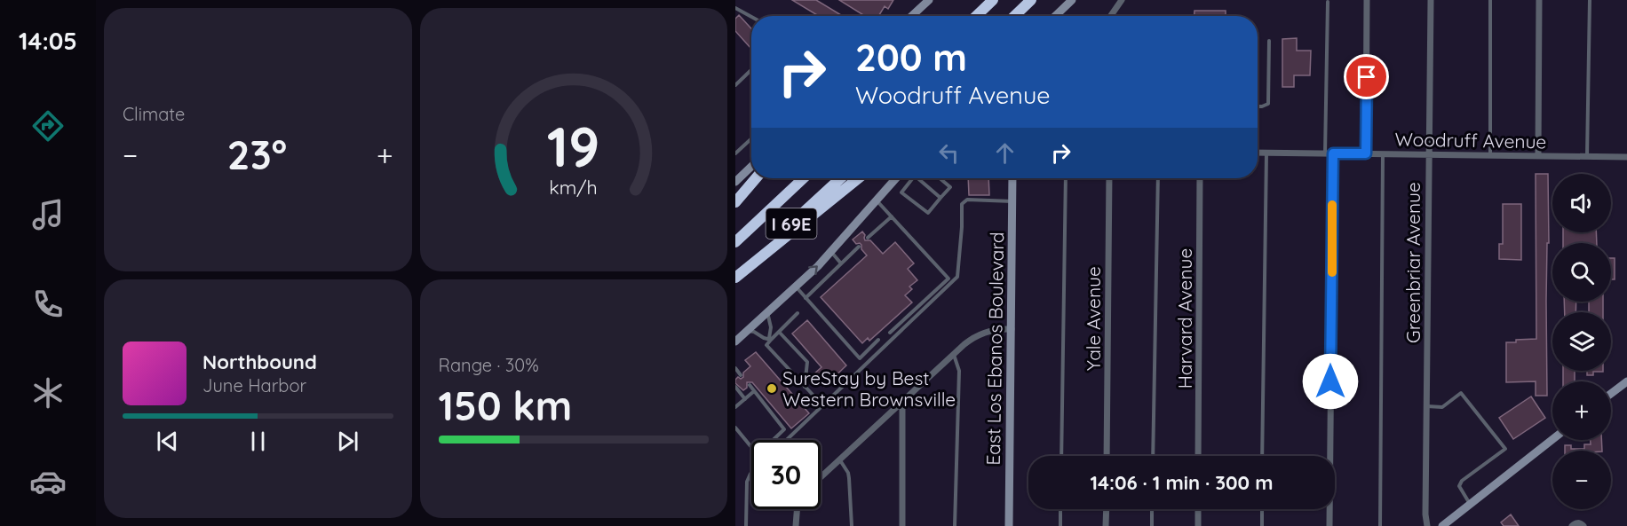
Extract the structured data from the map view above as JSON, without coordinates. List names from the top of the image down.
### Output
{
  "streets": {
    "highway": ["I 69E"],
    "street": [
      "Woodruff Avenue",
      "Greenbriar Avenue",
      "Yale Avenue",
      "Harvard Avenue",
      "East Los Ebanos Boulevard"
    ]
  },
  "crossings": [
    ["Woodruff Avenue", "Greenbriar Avenue"]
  ],
  "places": ["SureStay by Best Western Brownsville"],
  "page": {
    "tabs": "14:05",
    "tile": [
      "Climate",
      ["Range · 30%", "150 km"]
    ],
    "turn": ["200 m", "Woodruff Avenue"],
    "heat": ["−", "23°", "+"],
    "map_buttons": ["+", "−"],
    "song": ["Northbound", "June Harbor"],
    "limit": "30",
    "trip": "14:06 · 1 min · 300 m",
    "gauge": ["19", "km/h"]
  }
}
